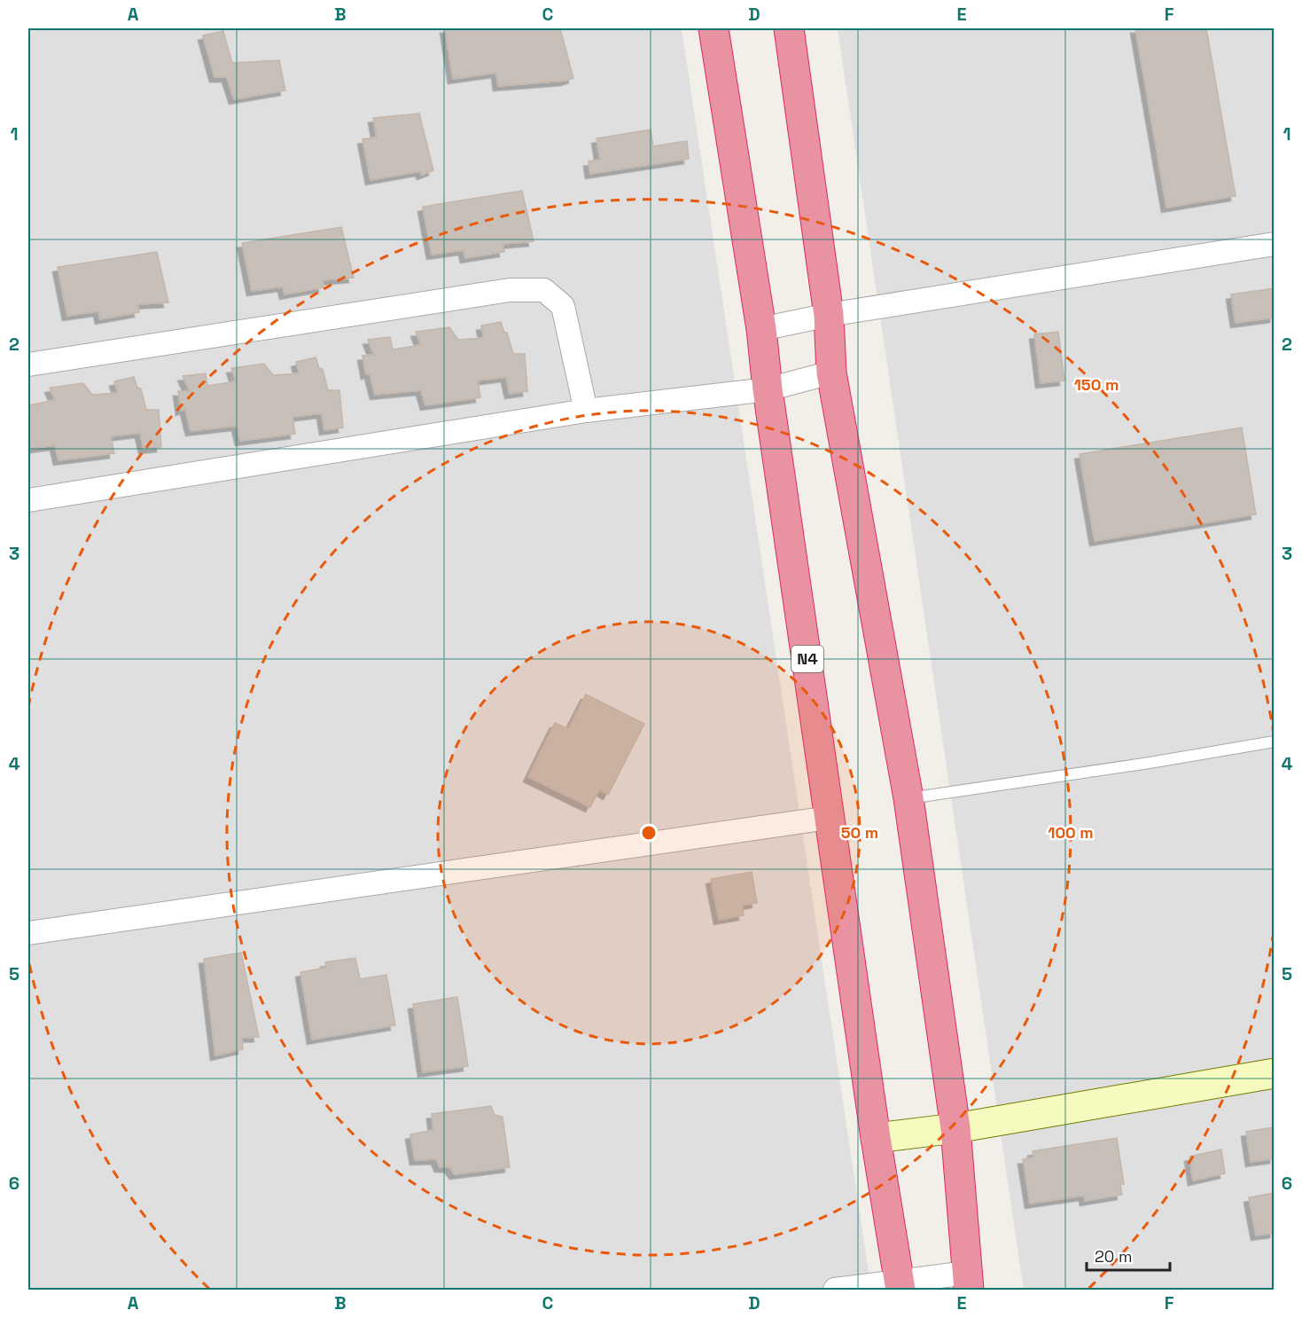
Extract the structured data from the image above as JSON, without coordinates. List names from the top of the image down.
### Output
{
  "streets": {
    "highway": ["N4"]
  },
  "scale_bar": "20 m",
  "grid": {
    "columns": [
      "A",
      "B",
      "C",
      "D",
      "E",
      "F"
    ],
    "rows": [
      "1",
      "2",
      "3",
      "4",
      "5",
      "6"
    ]
  },
  "rings": ["150 m", "50 m", "100 m"]
}
